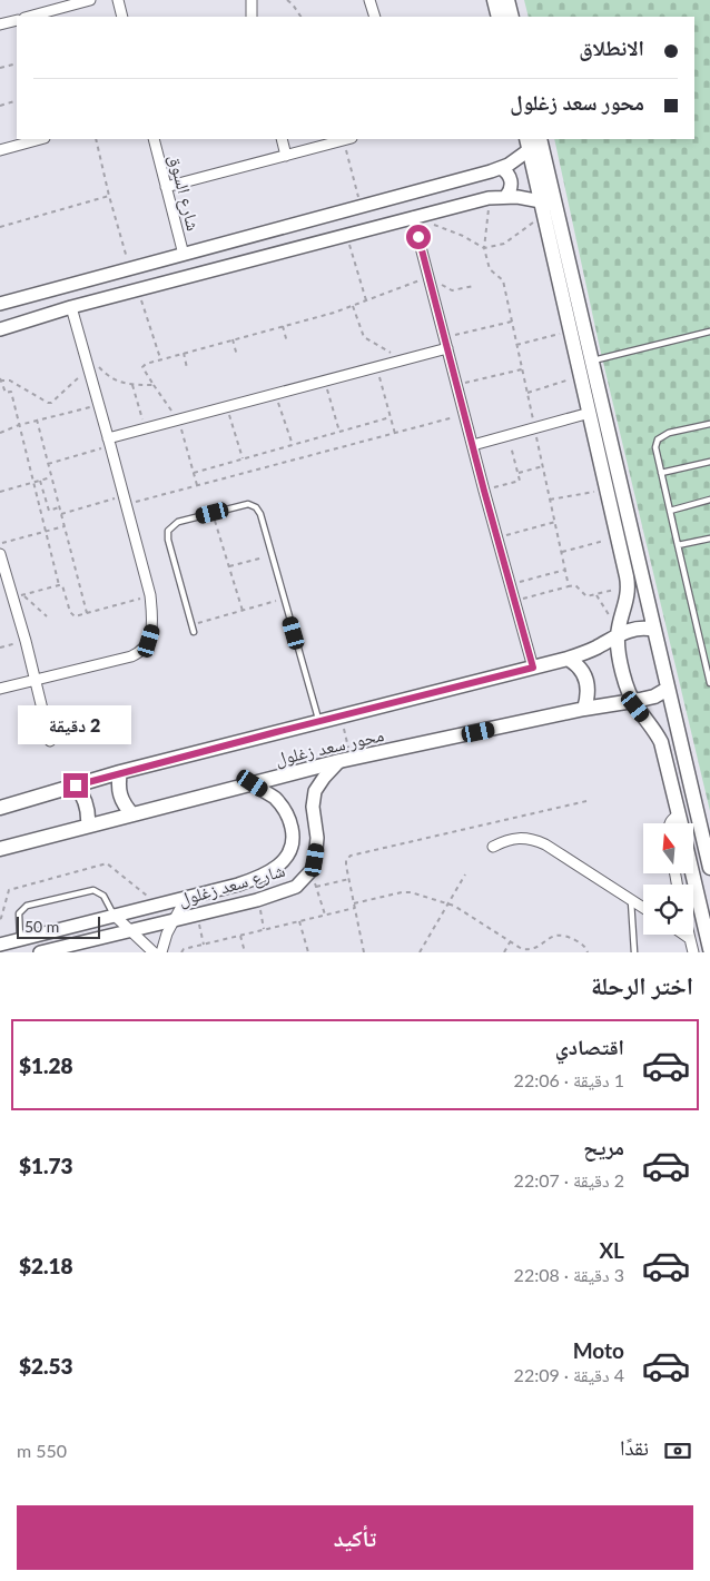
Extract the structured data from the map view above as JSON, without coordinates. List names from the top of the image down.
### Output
{
  "streets": {
    "main road": ["محور سعد زغلول"],
    "street": ["شارع السوق", "شارع سعد زغلول"]
  },
  "crossings": [
    ["محور سعد زغلول", "شارع سعد زغلول"]
  ],
  "scale_bar": "50 m",
  "north": "top",
  "page": {
    "banner": ["الانطلاق", "محور سعد زغلول"],
    "bubble": "2 دقيقة",
    "scale": "50 m",
    "heading": "اختر الرحلة",
    "list": [
      {
        "name": "اقتصادي",
        "note": "1 دقيقة · 22:06",
        "value": "$1.28"
      },
      {
        "name": "مريح",
        "note": "2 دقيقة · 22:07",
        "value": "$1.73"
      },
      {
        "name": "XL",
        "note": "3 دقيقة · 22:08",
        "value": "$2.18"
      },
      {
        "name": "Moto",
        "note": "4 دقيقة · 22:09",
        "value": "$2.53"
      }
    ],
    "pay": ["نقدًا", "550 m"],
    "buttons": "تأكيد"
  }
}
